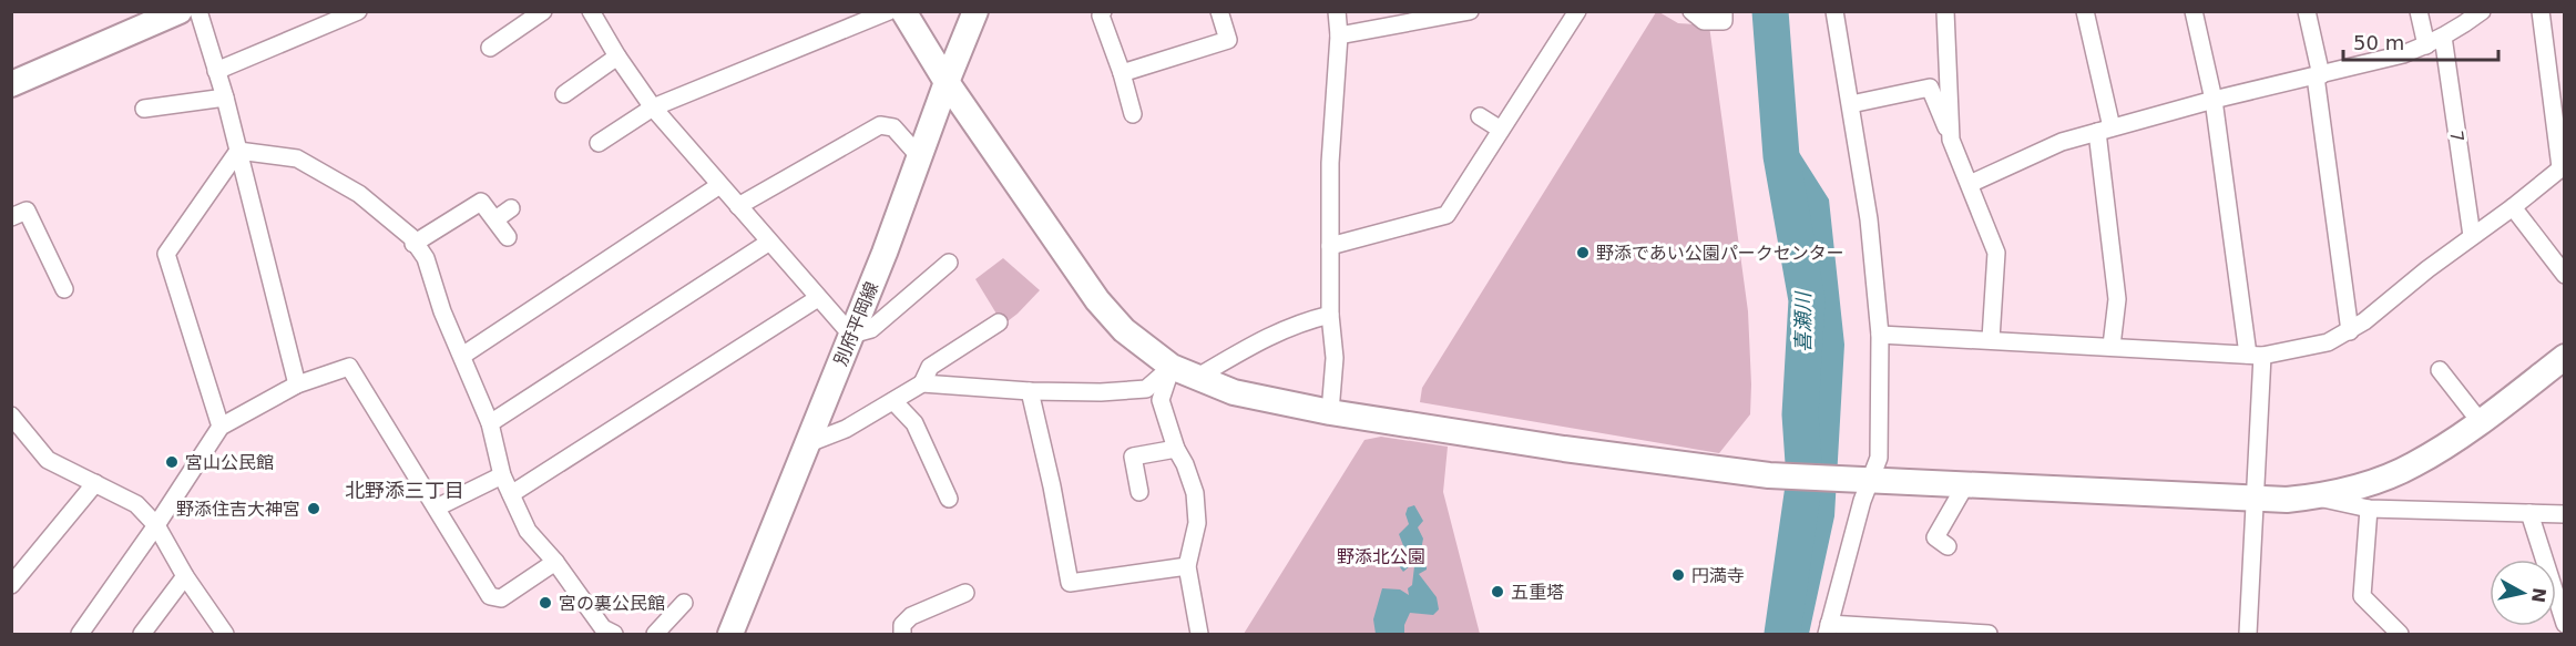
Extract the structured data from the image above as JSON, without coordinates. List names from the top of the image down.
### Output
{
  "streets": {
    "street": ["7", "別府平岡線"]
  },
  "districts": ["北野添三丁目"],
  "water": ["喜瀬川"],
  "parks": ["野添北公園"],
  "places": [
    "野添であい公園パークセンター",
    "宮山公民館",
    "野添住吉大神宮",
    "円満寺",
    "五重塔",
    "宮の裏公民館"
  ],
  "scale_bar": "50 m",
  "north": "right"
}
